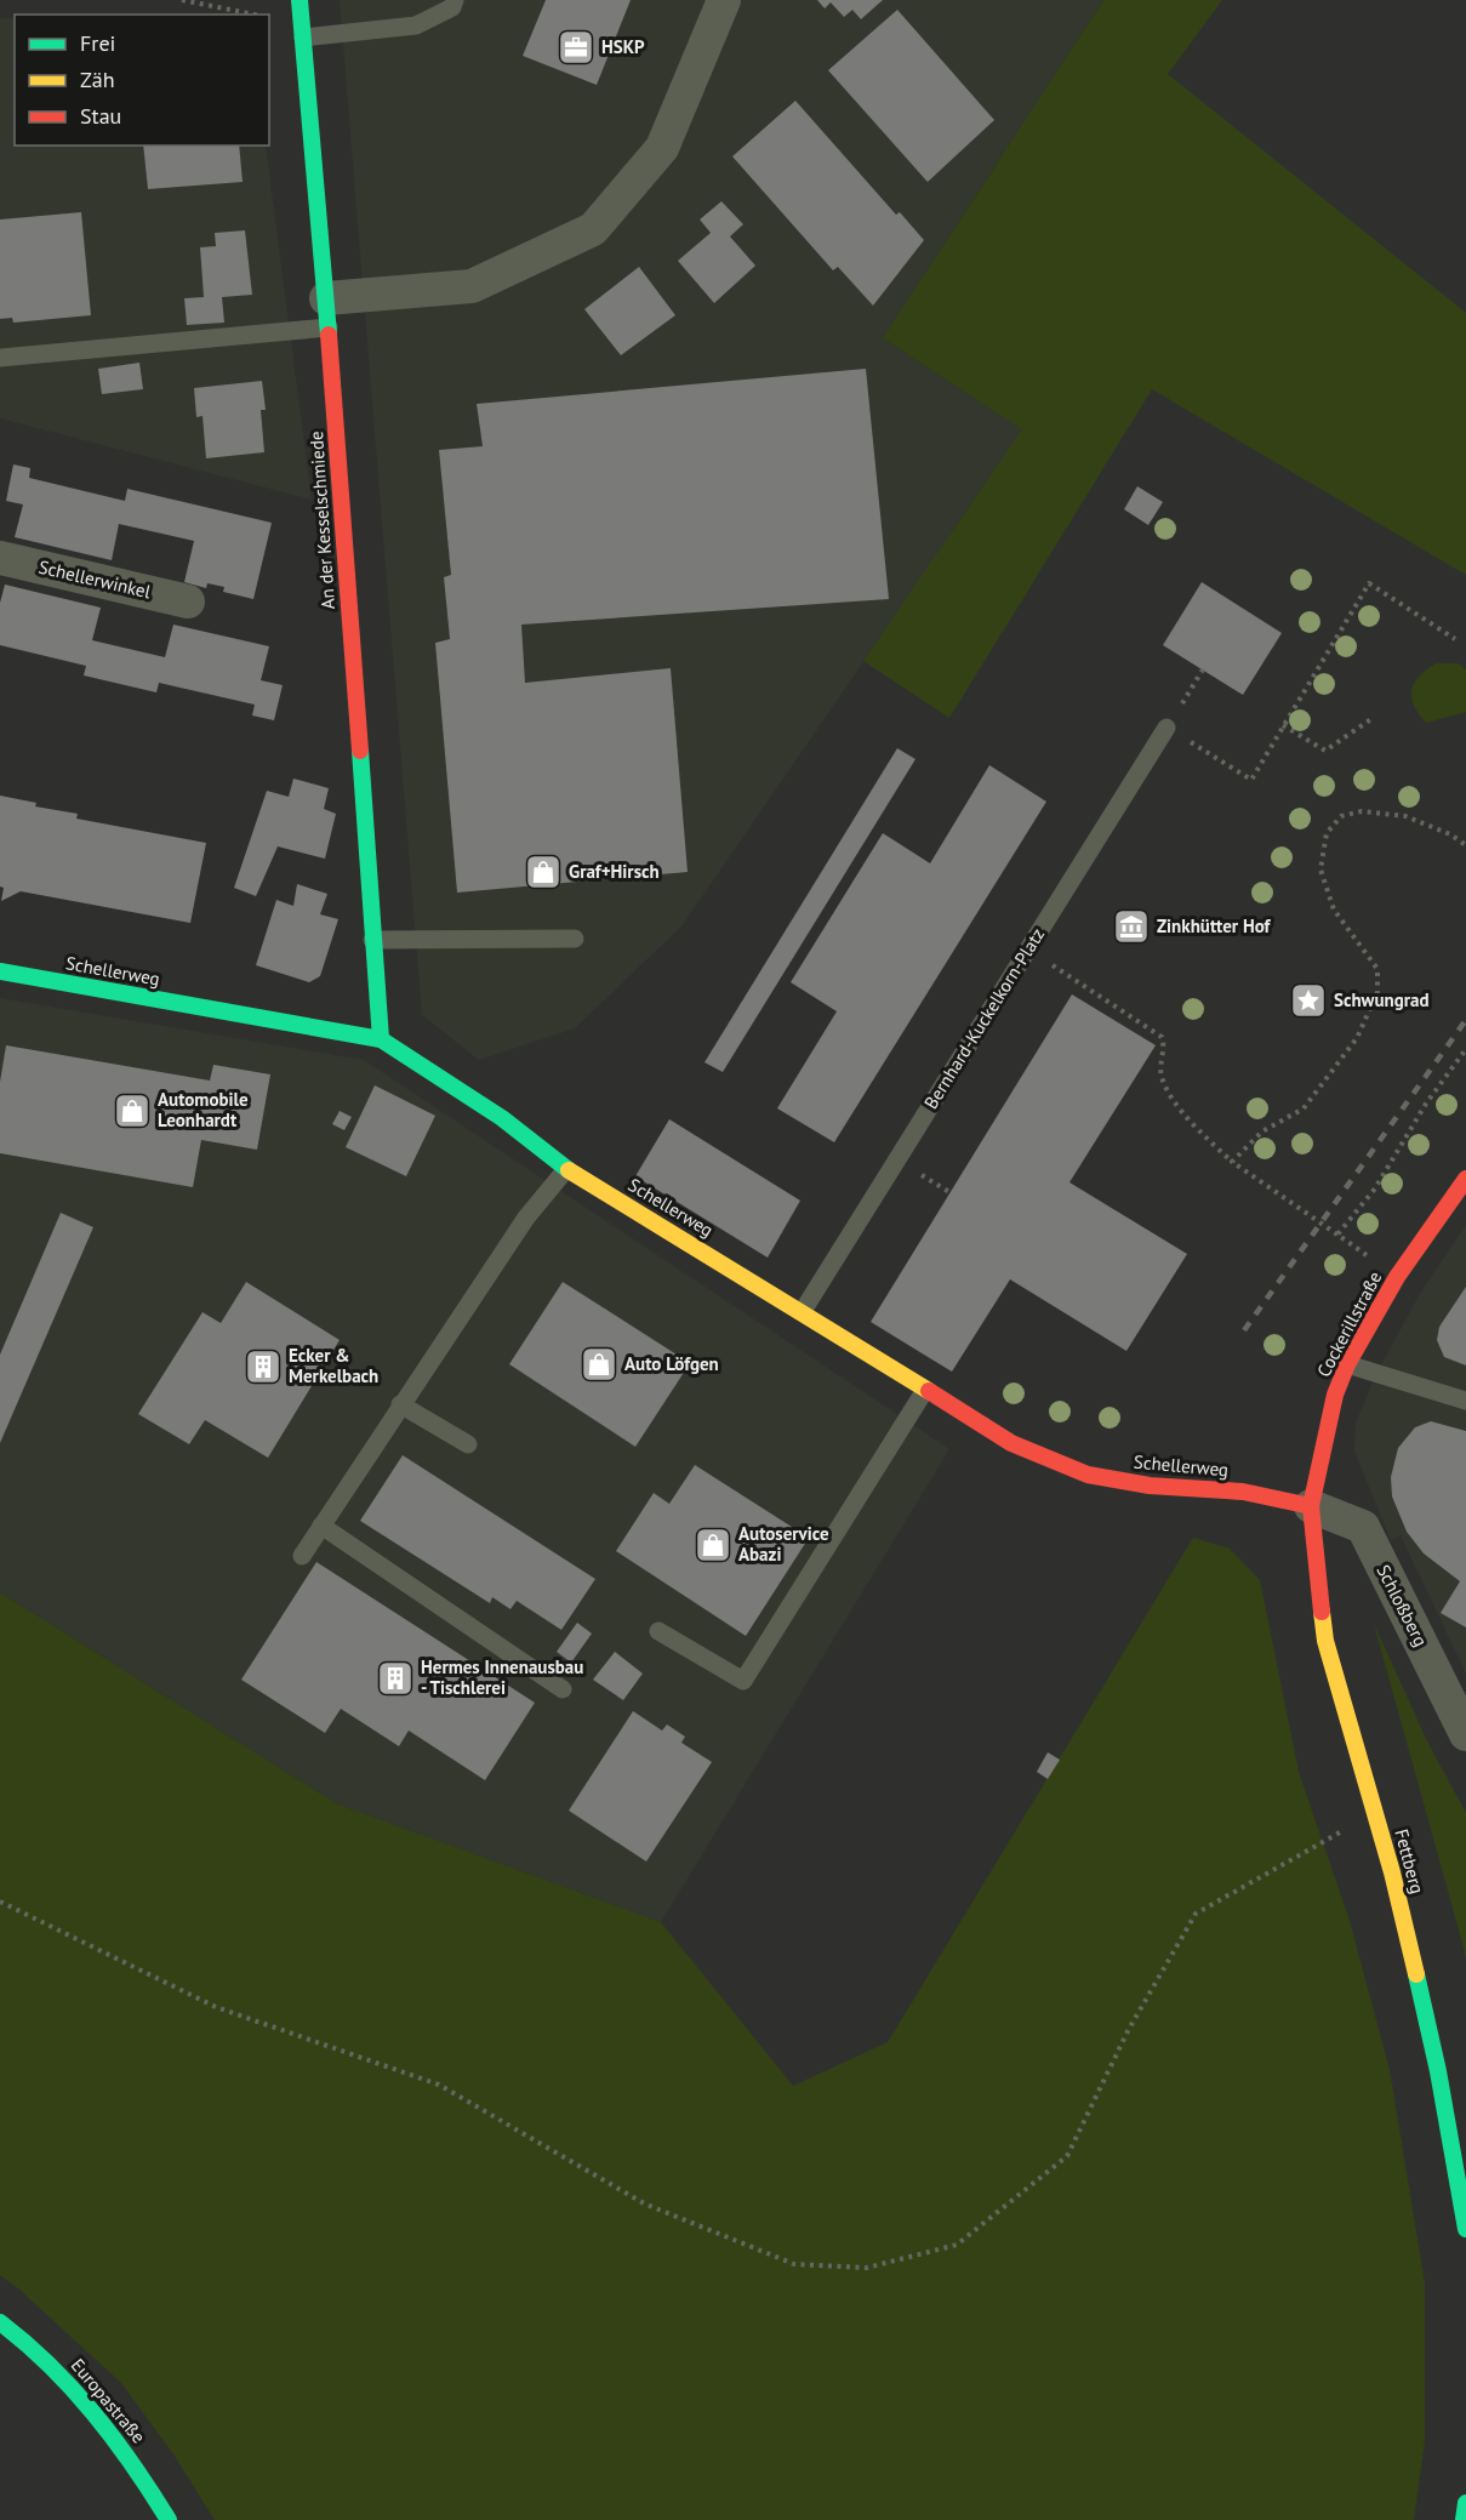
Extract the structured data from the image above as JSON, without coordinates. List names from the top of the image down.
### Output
{
  "streets": {
    "street": [
      "An der Kesselschmiede",
      "Schellerwinkel",
      "Schellerweg",
      "Cockerillstraße",
      "Schloßberg",
      "Fettberg",
      "Europastraße"
    ],
    "lane": ["Bernhard-Kuckelkorn-Platz"]
  },
  "crossings": [
    ["An der Kesselschmiede", "Schellerweg"],
    ["Schellerweg", "Bernhard-Kuckelkorn-Platz"],
    ["Schellerweg", "Cockerillstraße"],
    ["Schellerweg", "Schloßberg"],
    ["Schellerweg", "Fettberg"],
    ["Cockerillstraße", "Schloßberg"],
    ["Cockerillstraße", "Fettberg"],
    ["Schloßberg", "Fettberg"]
  ],
  "places": {
    "office": ["HSKP"],
    "shop": [
      "Graf+Hirsch",
      "Automobile Leonhardt",
      "Auto Löfgen",
      "Autoservice Abazi"
    ],
    "museum": ["Zinkhütter Hof"],
    "place": ["Schwungrad"],
    "building": ["Ecker & Merkelbach", "Hermes Innenausbau - Tischlerei"]
  },
  "legend": ["Frei", "Zäh", "Stau"]
}
